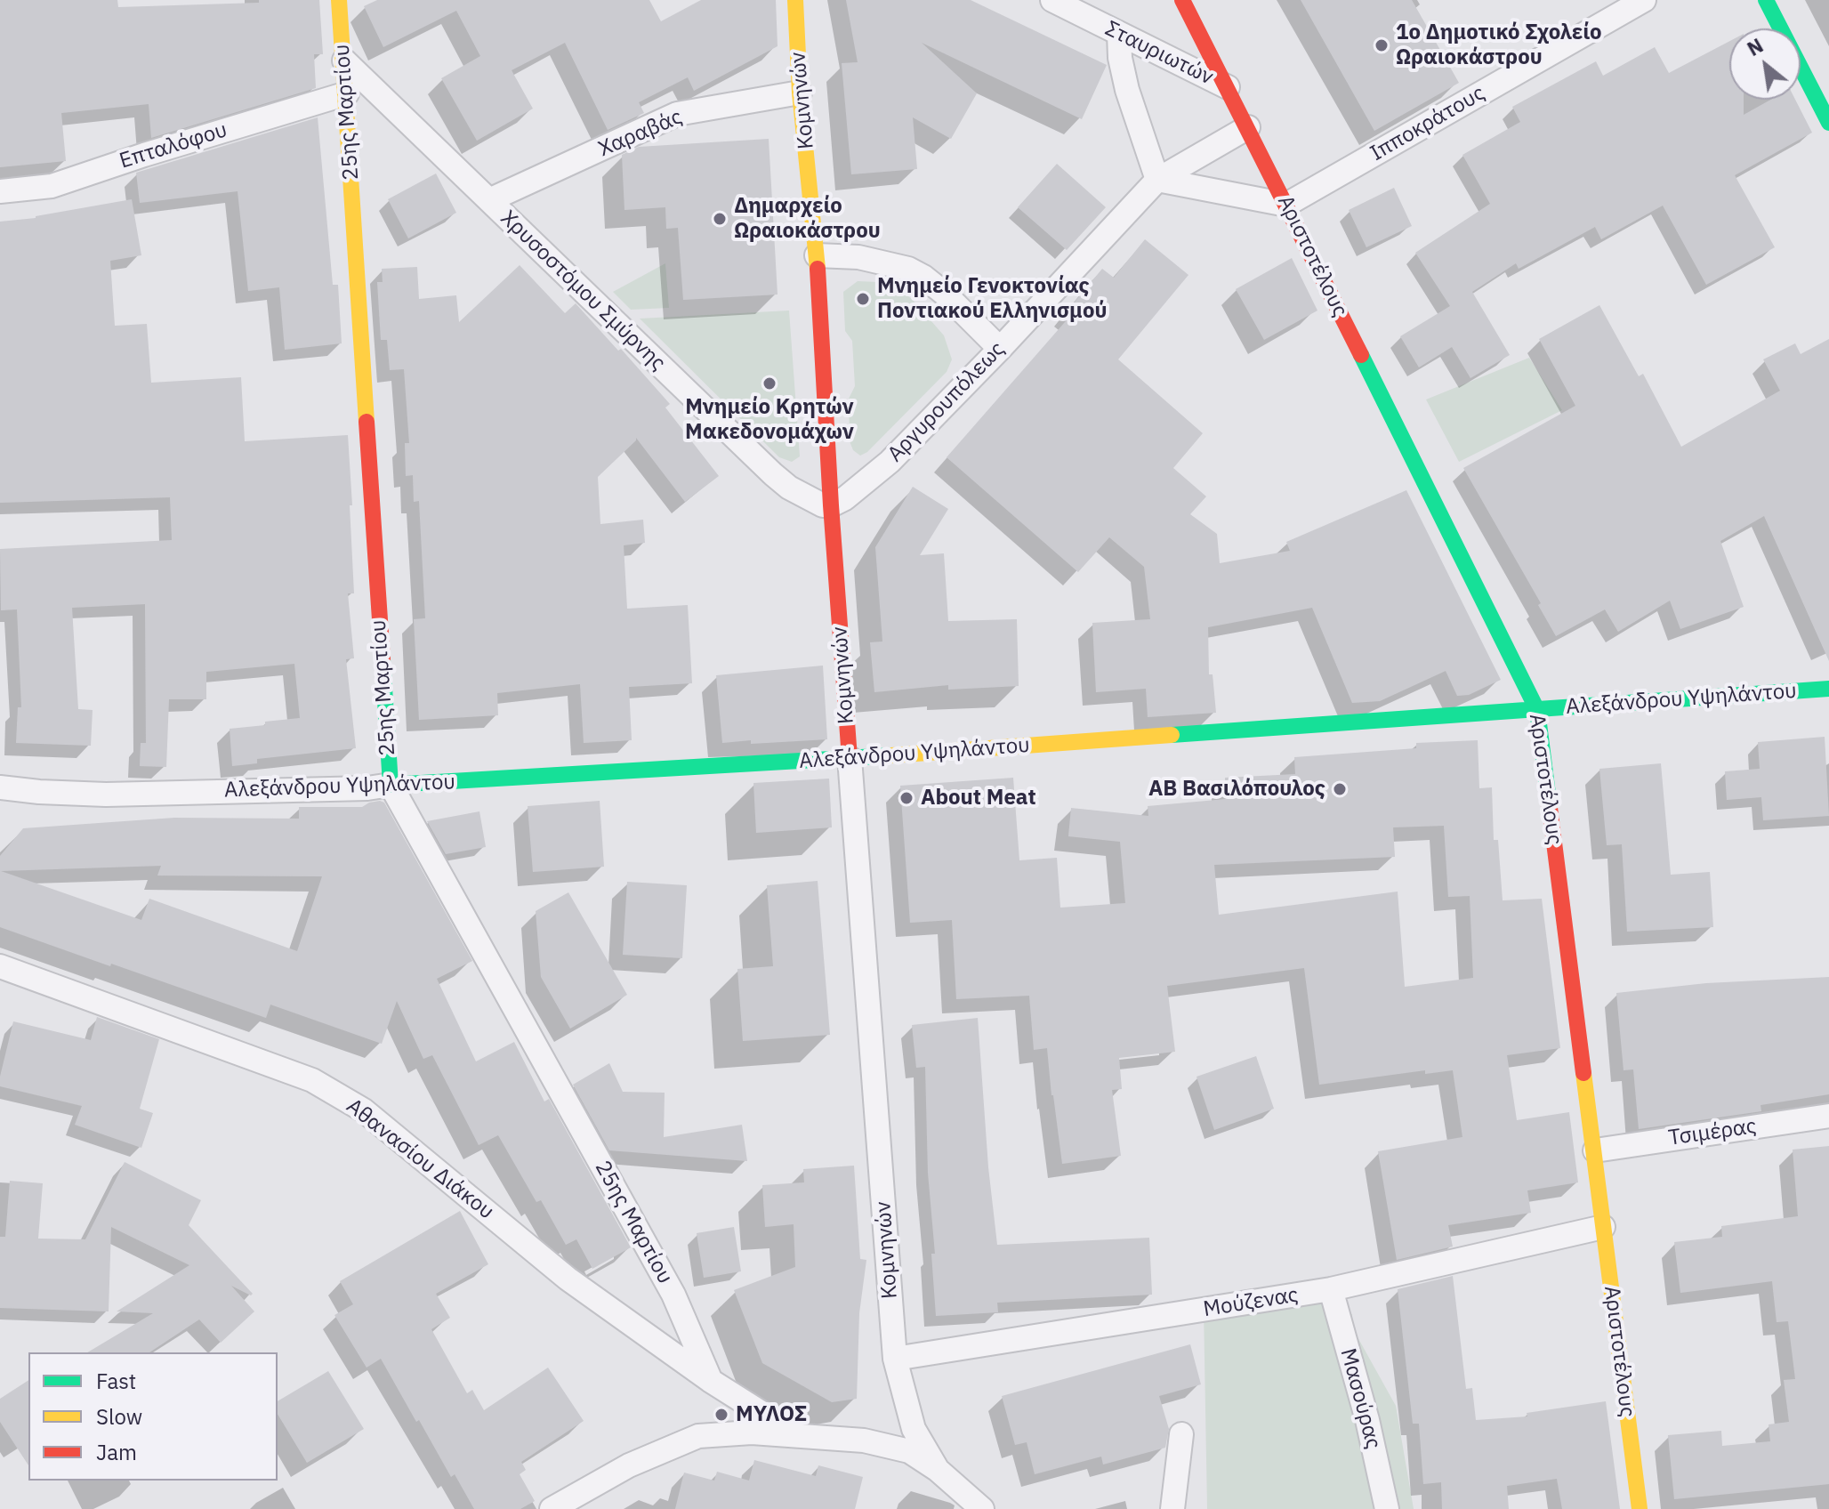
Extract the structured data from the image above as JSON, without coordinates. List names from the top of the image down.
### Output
{
  "streets": {
    "street": [
      "Σταυριωτών",
      "Κομνηνών",
      "25ης Μαρτίου",
      "Ιπποκράτους",
      "Χαραβάς",
      "Επταλόφου",
      "Αριστοτέλους",
      "Χρυσοστόμου Σμύρνης",
      "Αργυρουπόλεως",
      "Αλεξάνδρου Υψηλάντου",
      "Τσιμέρας",
      "Αθανασίου Διάκου",
      "Μούζενας",
      "Μασούρας"
    ]
  },
  "crossings": [
    ["Σταυριωτών", "Αριστοτέλους"],
    ["Κομνηνών", "Χαραβάς"],
    ["Κομνηνών", "Χρυσοστόμου Σμύρνης"],
    ["Κομνηνών", "Αργυρουπόλεως"],
    ["Κομνηνών", "Αλεξάνδρου Υψηλάντου"],
    ["Κομνηνών", "Μούζενας"],
    ["25ης Μαρτίου", "Επταλόφου"],
    ["25ης Μαρτίου", "Χρυσοστόμου Σμύρνης"],
    ["25ης Μαρτίου", "Αλεξάνδρου Υψηλάντου"],
    ["25ης Μαρτίου", "Αθανασίου Διάκου"],
    ["Ιπποκράτους", "Αριστοτέλους"],
    ["Χαραβάς", "Χρυσοστόμου Σμύρνης"],
    ["Αριστοτέλους", "Αργυρουπόλεως"],
    ["Αριστοτέλους", "Αλεξάνδρου Υψηλάντου"],
    ["Αριστοτέλους", "Τσιμέρας"],
    ["Αριστοτέλους", "Μούζενας"],
    ["Χρυσοστόμου Σμύρνης", "Αργυρουπόλεως"],
    ["Μούζενας", "Μασούρας"]
  ],
  "places": [
    "1ο Δημοτικό Σχολείο Ωραιοκάστρου",
    "Δημαρχείο Ωραιοκάστρου",
    "Μνημείο Γενοκτονίας Ποντιακού Ελληνισμού",
    "Μνημείο Κρητών Μακεδονομάχων",
    "ΑΒ Βασιλόπουλος",
    "About Meat",
    "ΜΥΛΟΣ"
  ],
  "legend": ["Fast", "Slow", "Jam"],
  "north": "top left"
}
